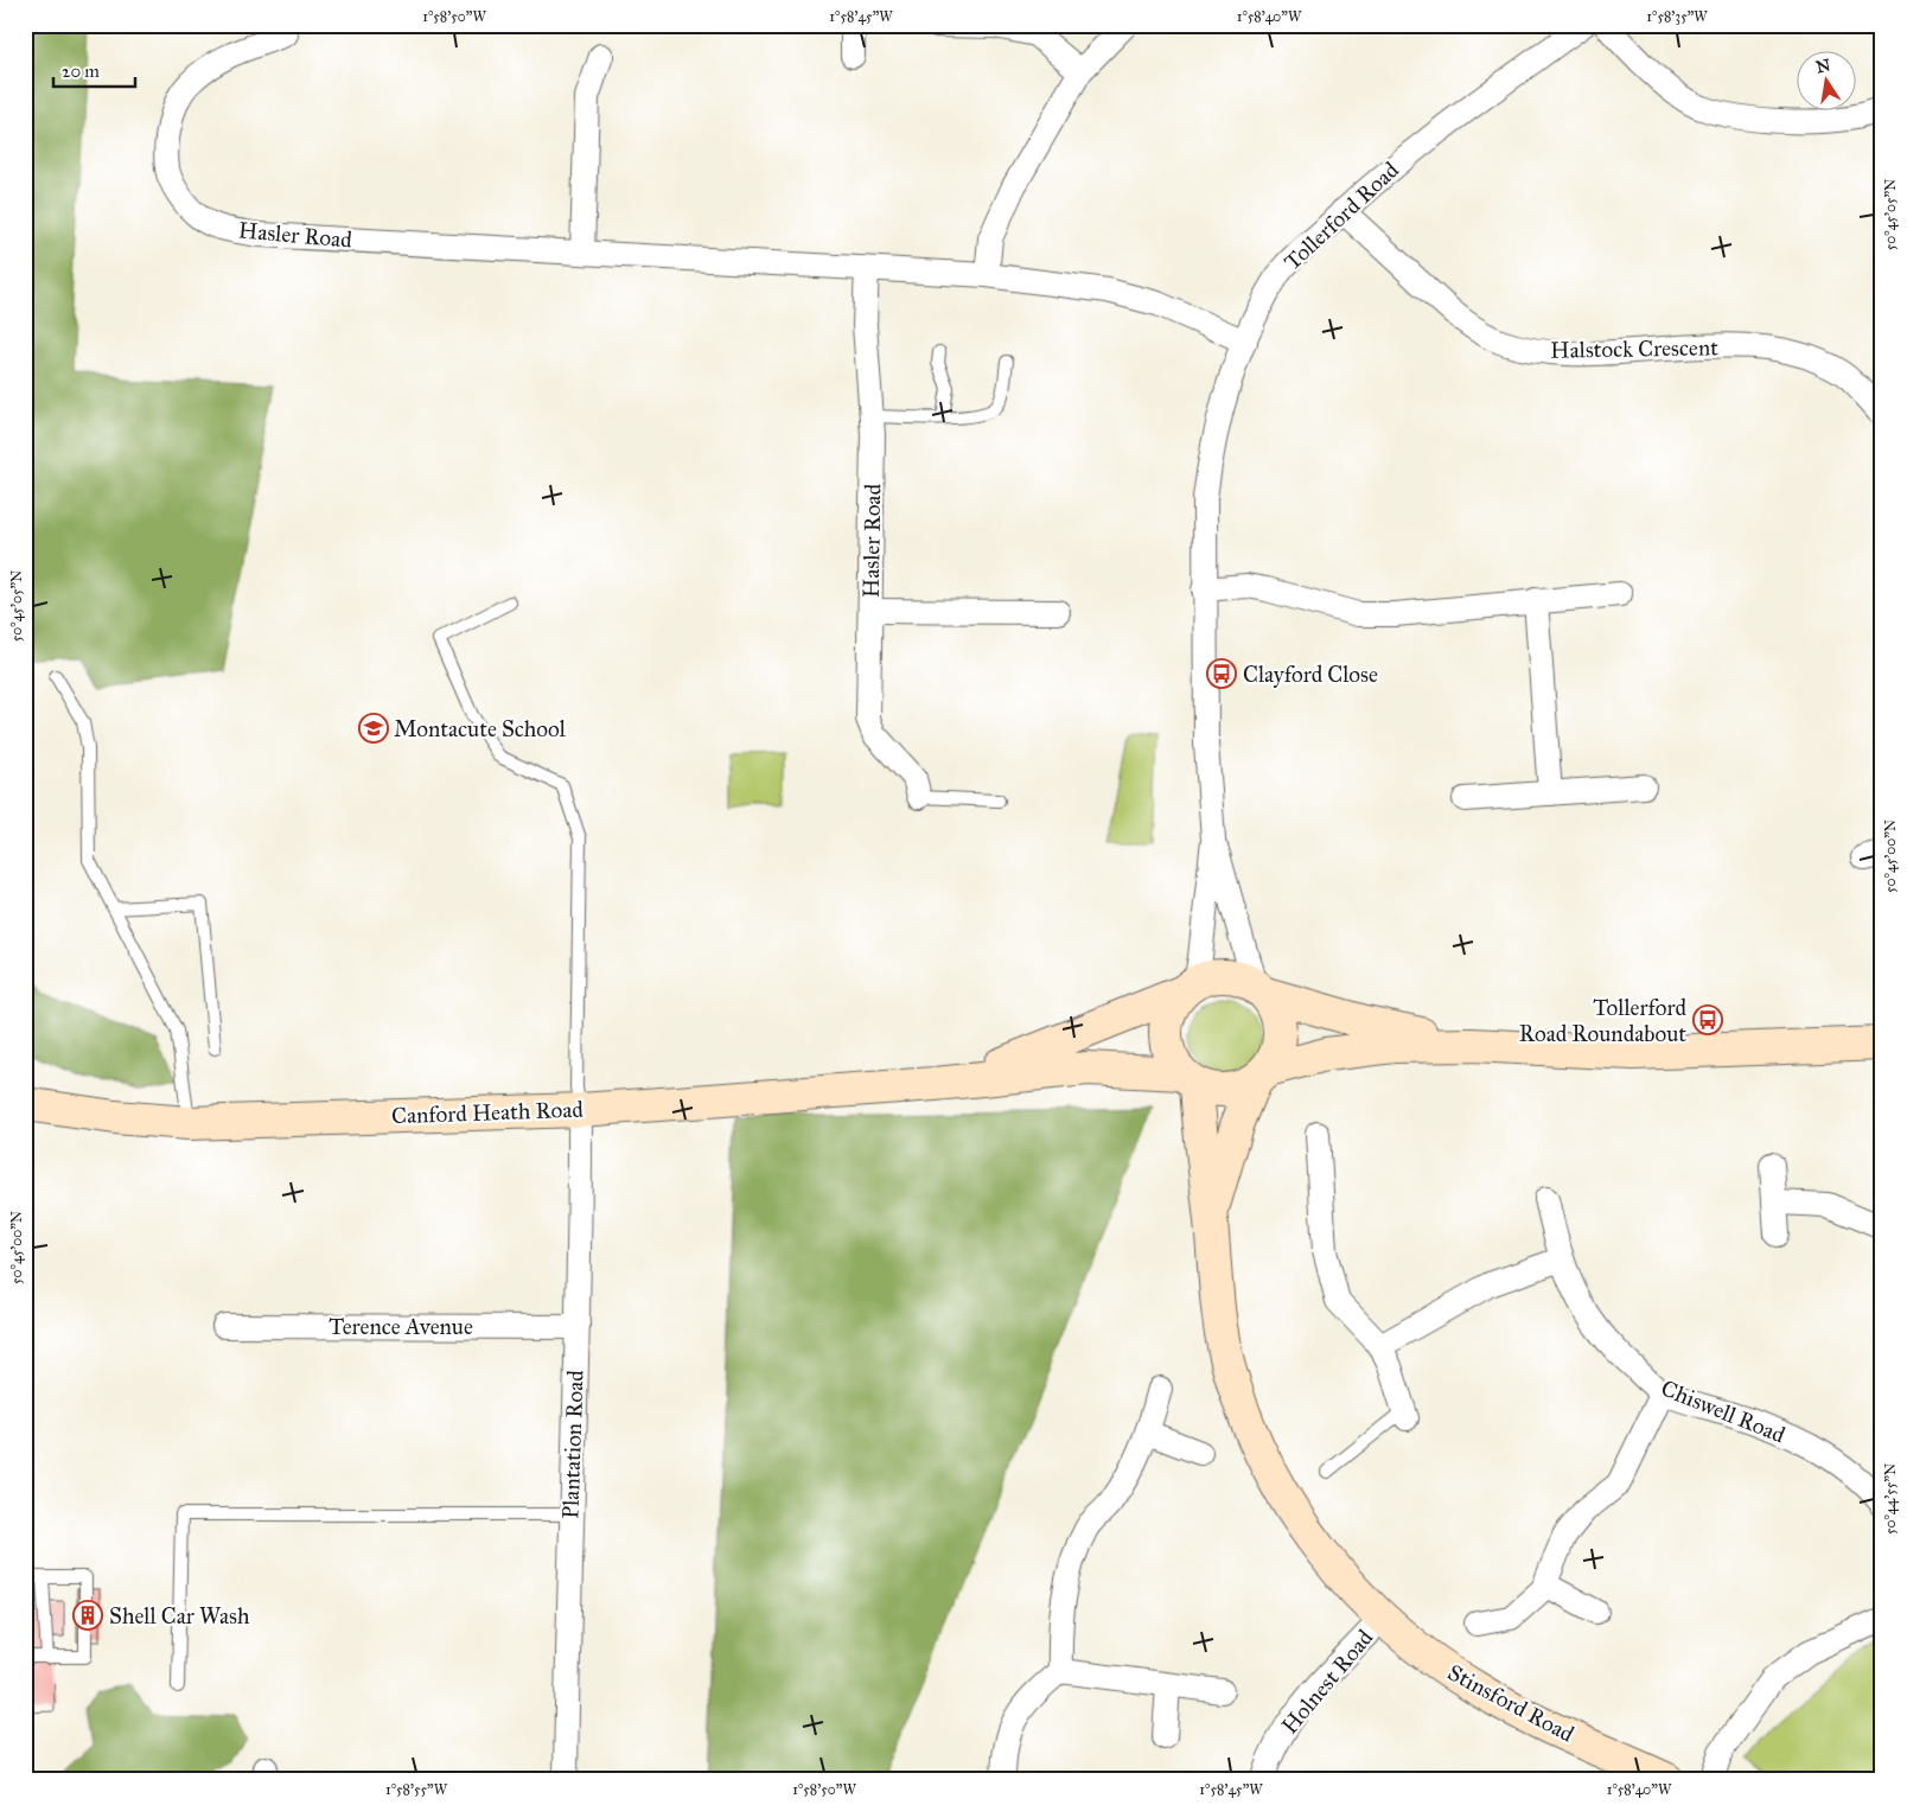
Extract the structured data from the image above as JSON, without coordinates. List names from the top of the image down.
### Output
{
  "streets": {
    "main road": ["Canford Heath Road", "Stinsford Road"],
    "street": [
      "Tollerford Road",
      "Hasler Road",
      "Halstock Crescent",
      "Terence Avenue",
      "Chiswell Road",
      "Plantation Road",
      "Holnest Road"
    ]
  },
  "crossings": [
    ["Tollerford Road", "Hasler Road"],
    ["Tollerford Road", "Halstock Crescent"],
    ["Tollerford Road", "Canford Heath Road"],
    ["Tollerford Road", "Stinsford Road"],
    ["Canford Heath Road", "Plantation Road"],
    ["Canford Heath Road", "Stinsford Road"],
    ["Terence Avenue", "Plantation Road"],
    ["Holnest Road", "Stinsford Road"]
  ],
  "places": {
    "bus stop": ["Clayford Close", "Tollerford Road Roundabout"],
    "school or university": ["Montacute School"],
    "building": ["Shell Car Wash"]
  },
  "scale_bar": "20 m",
  "north": "top",
  "coordinates": [
    "1°58'50\"W",
    "1°58'45\"W",
    "1°58'40\"W",
    "1°58'35\"W",
    "50°45'05\"N",
    "50°45'00\"N",
    "50°44'55\"N",
    "1°58'55\"W"
  ]
}
